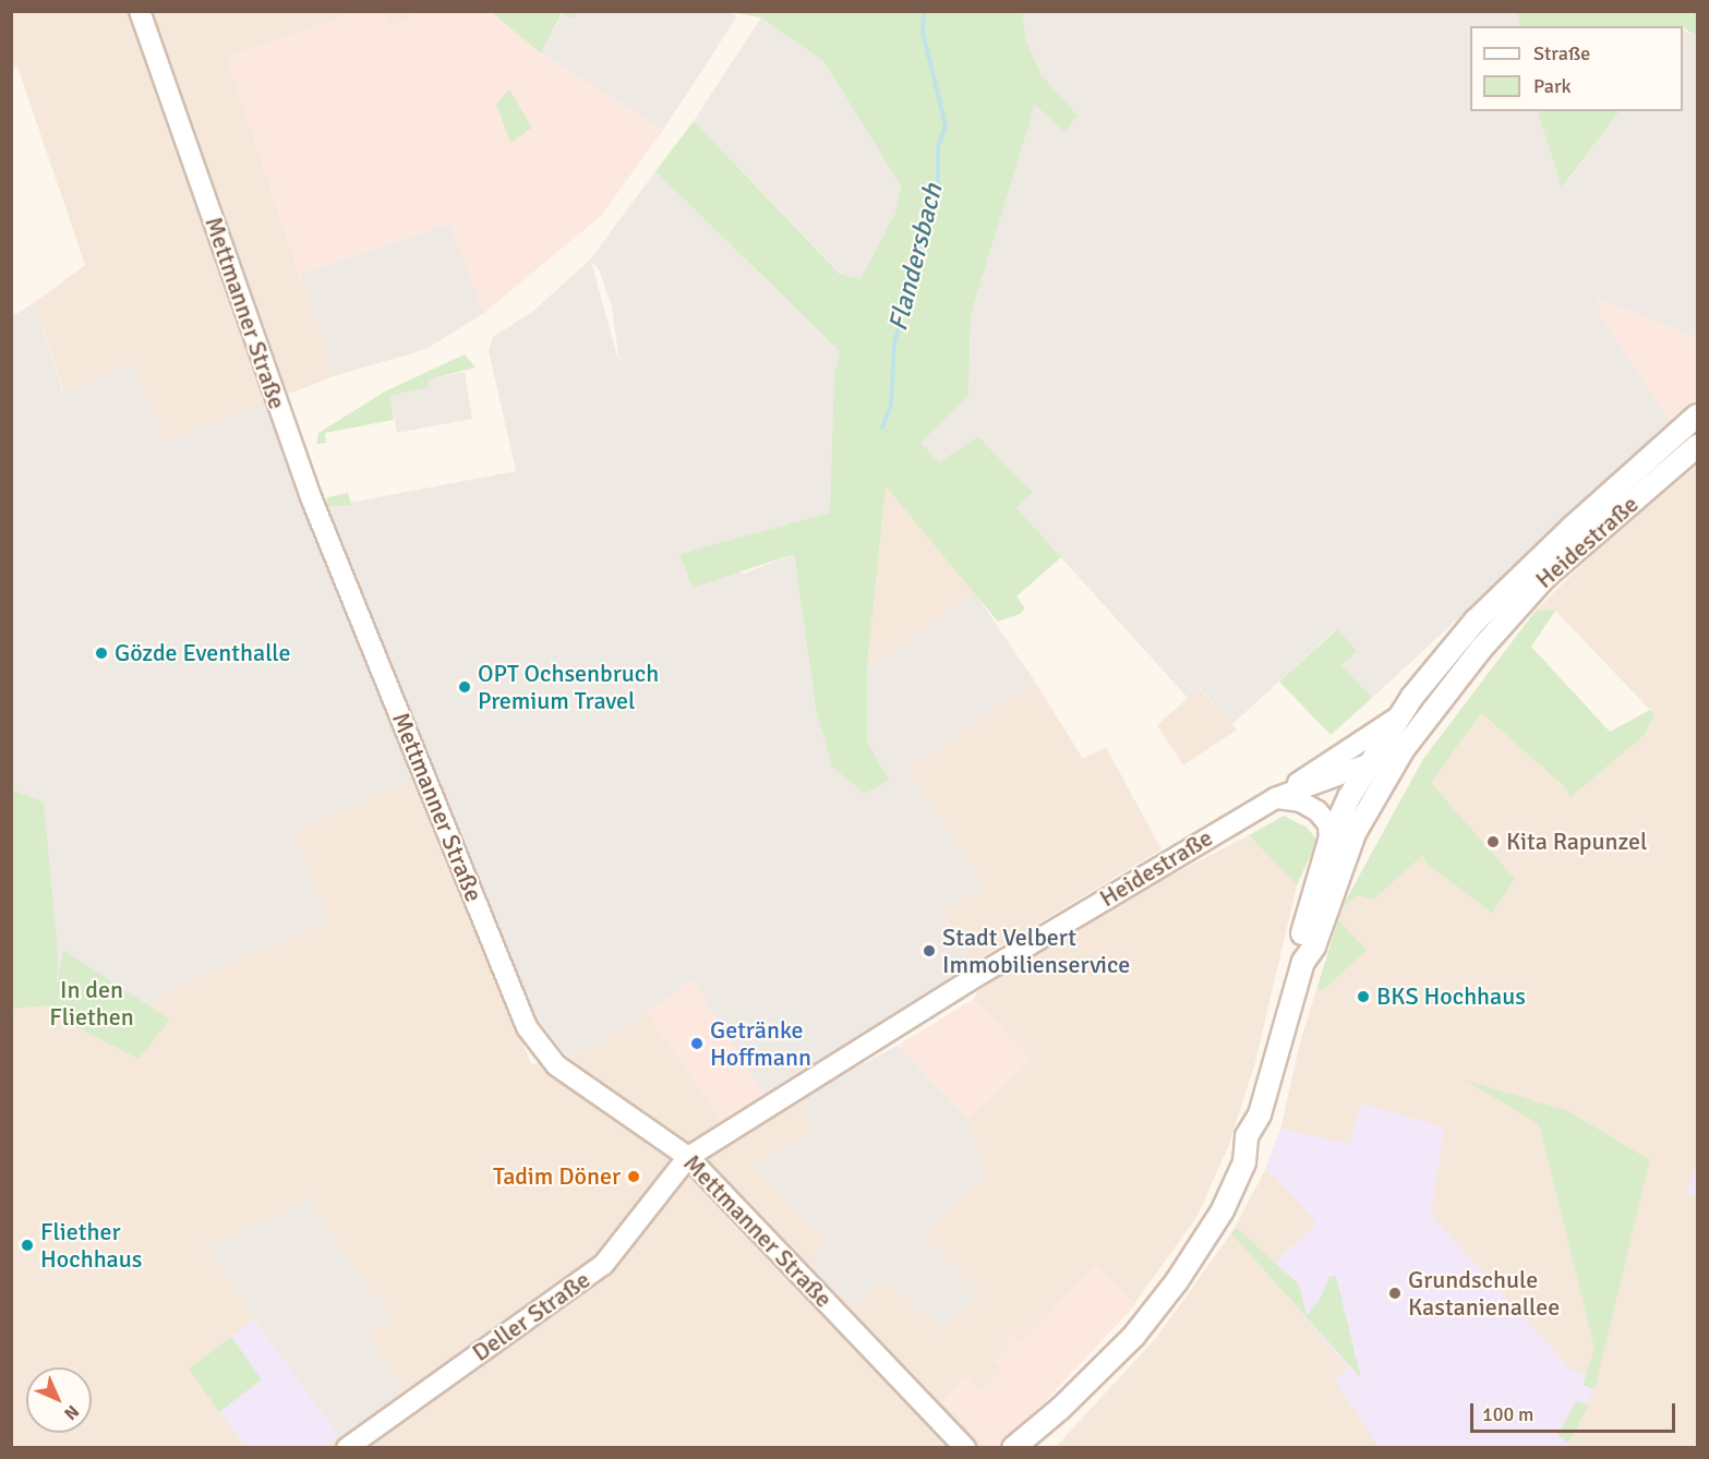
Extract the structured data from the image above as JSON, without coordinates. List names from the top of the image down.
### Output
{
  "streets": {
    "main road": ["Heidestraße"],
    "street": ["Mettmanner Straße", "Deller Straße"]
  },
  "crossings": [
    ["Mettmanner Straße", "Heidestraße"],
    ["Mettmanner Straße", "Deller Straße"],
    ["Heidestraße", "Deller Straße"]
  ],
  "water": ["Flandersbach"],
  "parks": ["In den Fliethen"],
  "places": [
    "Gözde Eventhalle",
    "OPT Ochsenbruch Premium Travel",
    "Kita Rapunzel",
    "Stadt Velbert Immobilienservice",
    "BKS Hochhaus",
    "Getränke Hoffmann",
    "Tadim Döner",
    "Fliether Hochhaus",
    "Grundschule Kastanienallee"
  ],
  "legend": ["Straße", "Park"],
  "scale_bar": "100 m",
  "north": "bottom right"
}
